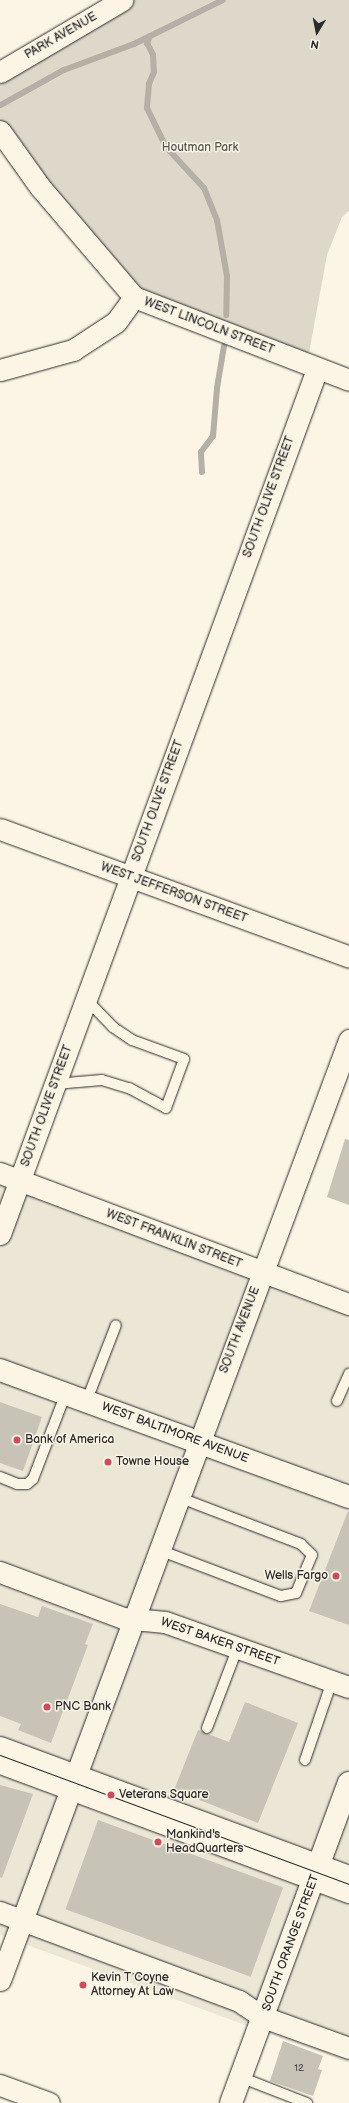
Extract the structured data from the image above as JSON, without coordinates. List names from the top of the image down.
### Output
{
  "streets": {
    "main road": ["WEST BALTIMORE AVENUE", "SOUTH ORANGE STREET"],
    "street": [
      "PARK AVENUE",
      "WEST LINCOLN STREET",
      "SOUTH OLIVE STREET",
      "WEST JEFFERSON STREET",
      "WEST FRANKLIN STREET",
      "SOUTH AVENUE",
      "WEST BAKER STREET"
    ]
  },
  "crossings": [
    ["WEST LINCOLN STREET", "SOUTH OLIVE STREET"],
    ["SOUTH OLIVE STREET", "WEST JEFFERSON STREET"],
    ["SOUTH OLIVE STREET", "WEST FRANKLIN STREET"],
    ["WEST FRANKLIN STREET", "SOUTH AVENUE"],
    ["SOUTH AVENUE", "WEST BALTIMORE AVENUE"],
    ["SOUTH AVENUE", "WEST BAKER STREET"]
  ],
  "parks": ["Houtman Park"],
  "places": [
    "Bank of America",
    "Towne House",
    "Wells Fargo",
    "PNC Bank",
    "Veterans Square",
    "Mankind's HeadQuarters",
    "Kevin T Coyne Attorney At Law"
  ],
  "house_numbers": ["12"],
  "north": "bottom"
}
